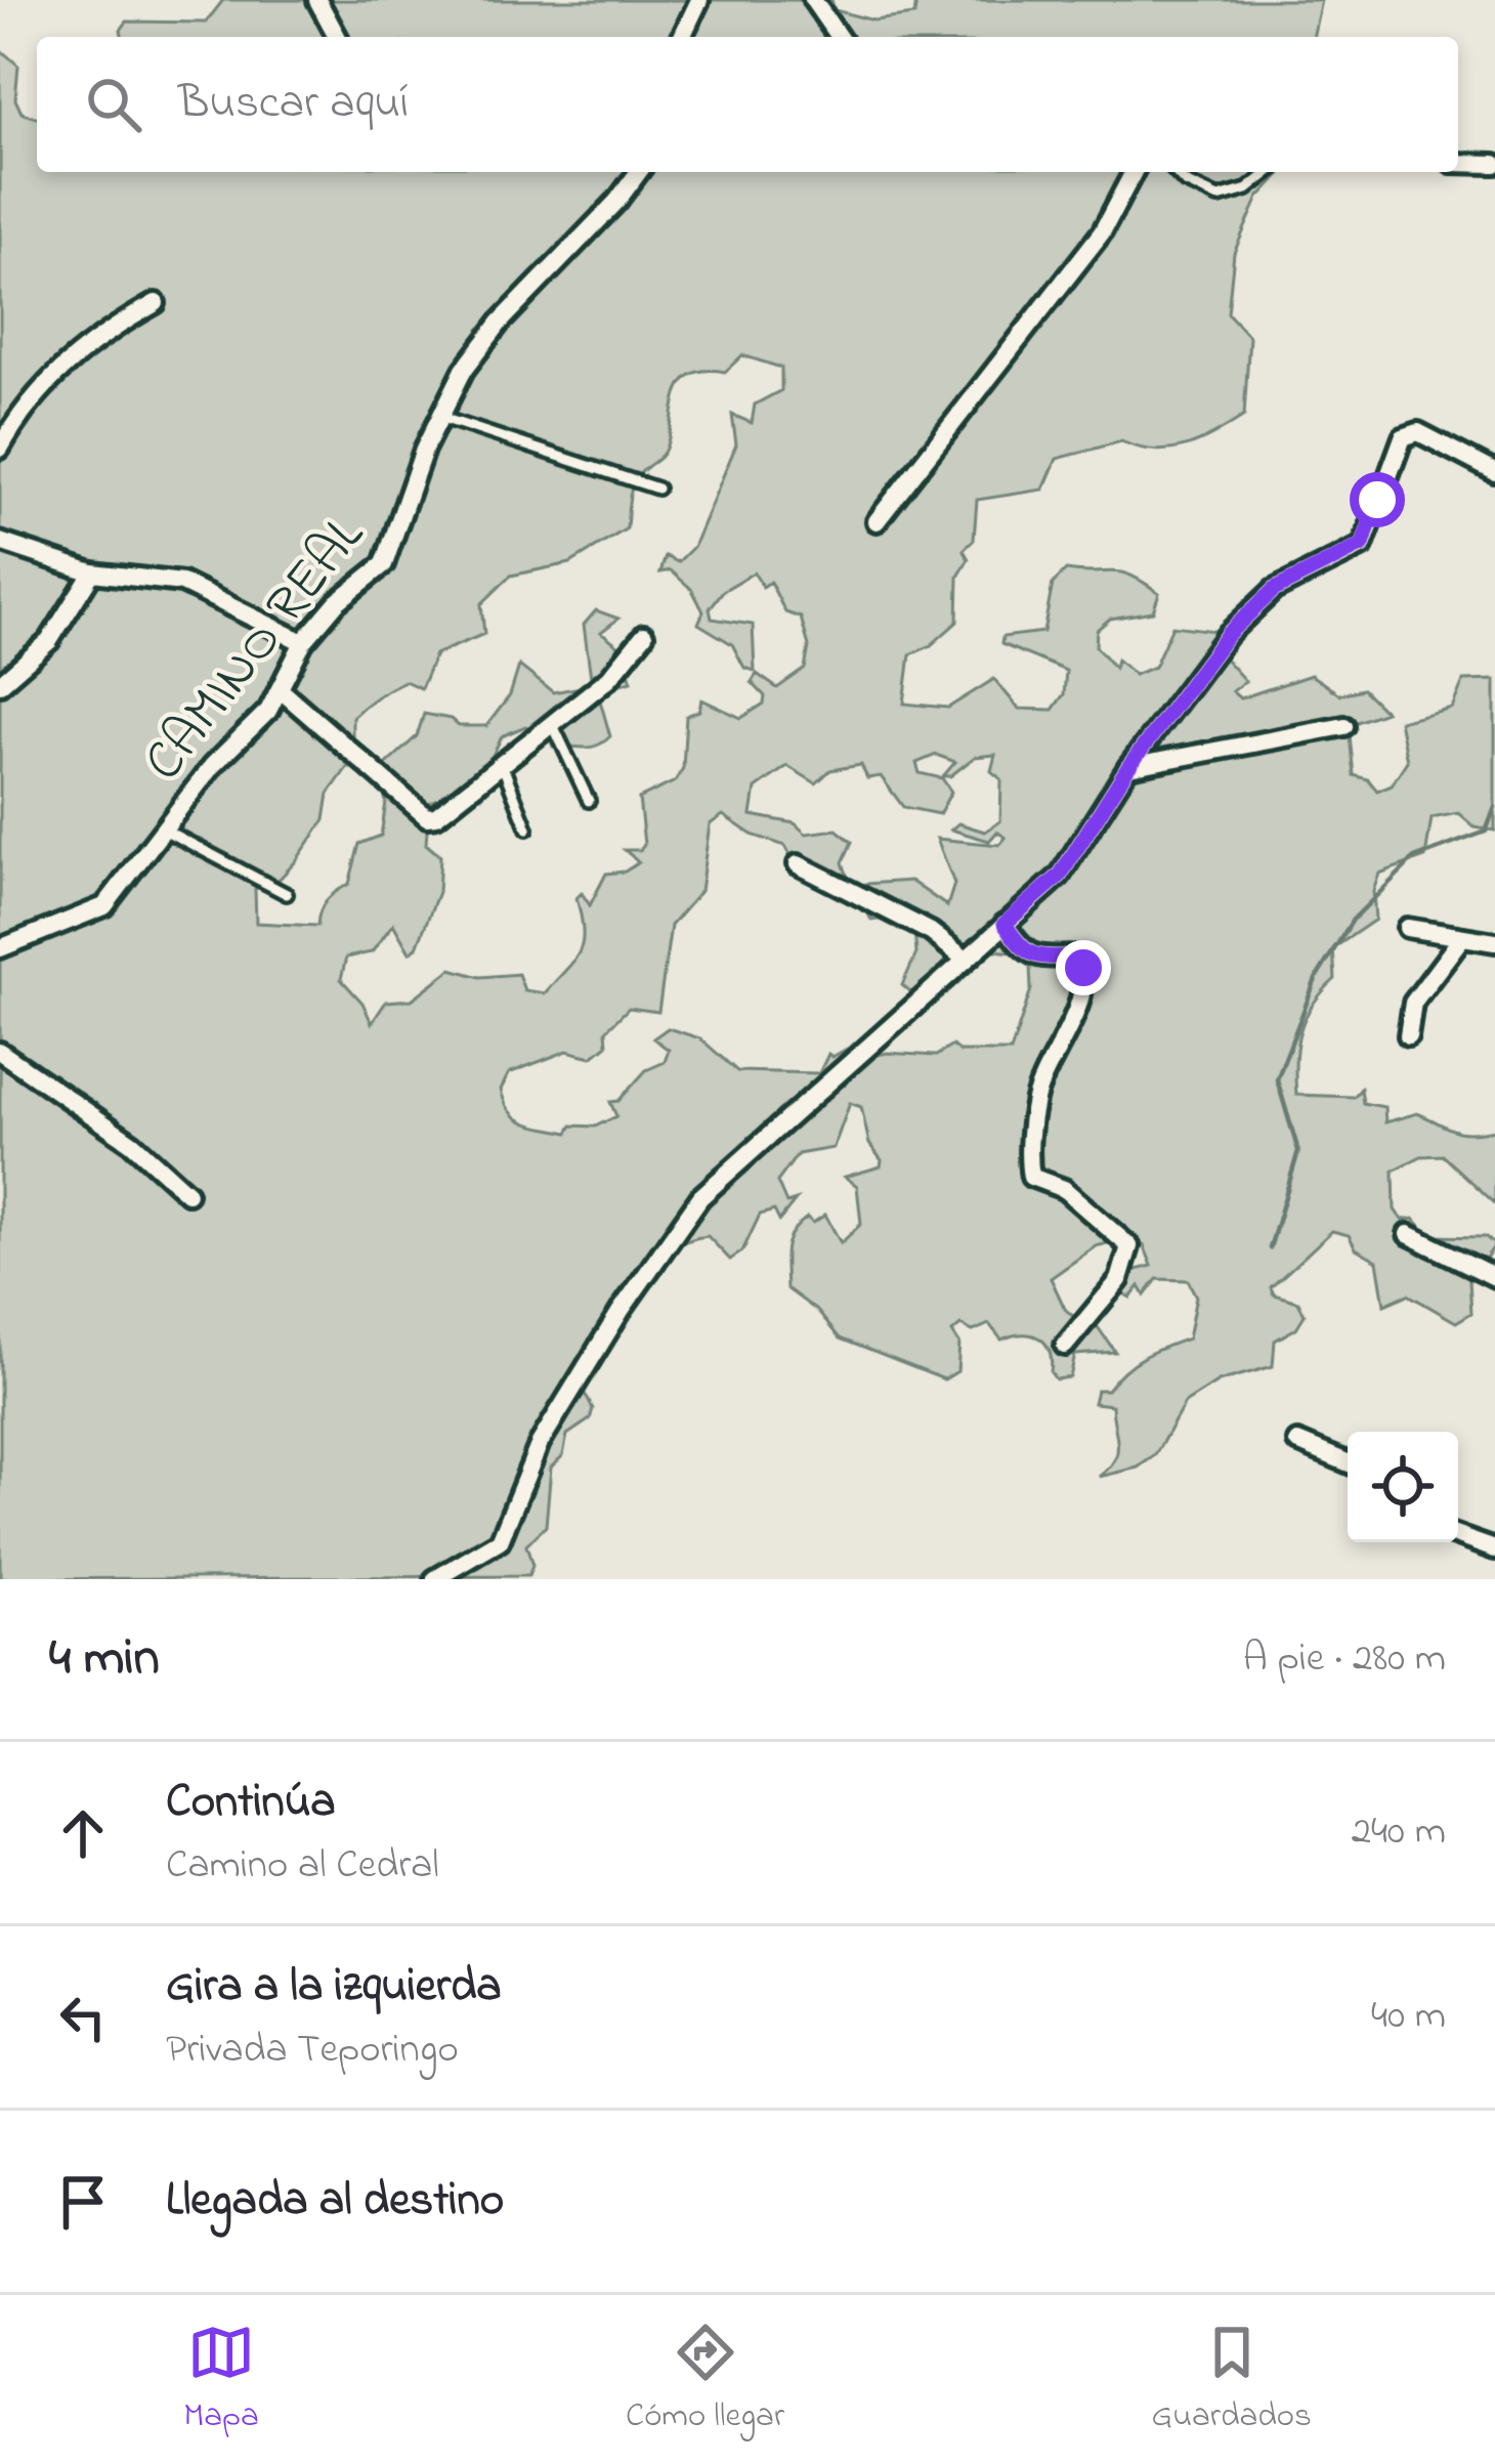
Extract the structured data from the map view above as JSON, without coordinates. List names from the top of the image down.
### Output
{
  "streets": {
    "street": ["CAMINO REAL"]
  },
  "page": {
    "search": "Buscar aquí",
    "heading": ["4 min", "A pie · 280 m"],
    "list": [
      ["Continúa", "Camino al Cedral", "240 m"],
      ["Gira a la izquierda", "Privada Teporingo", "40 m"],
      "Llegada al destino"
    ],
    "nav": ["Mapa", "Cómo llegar", "Guardados"]
  }
}
